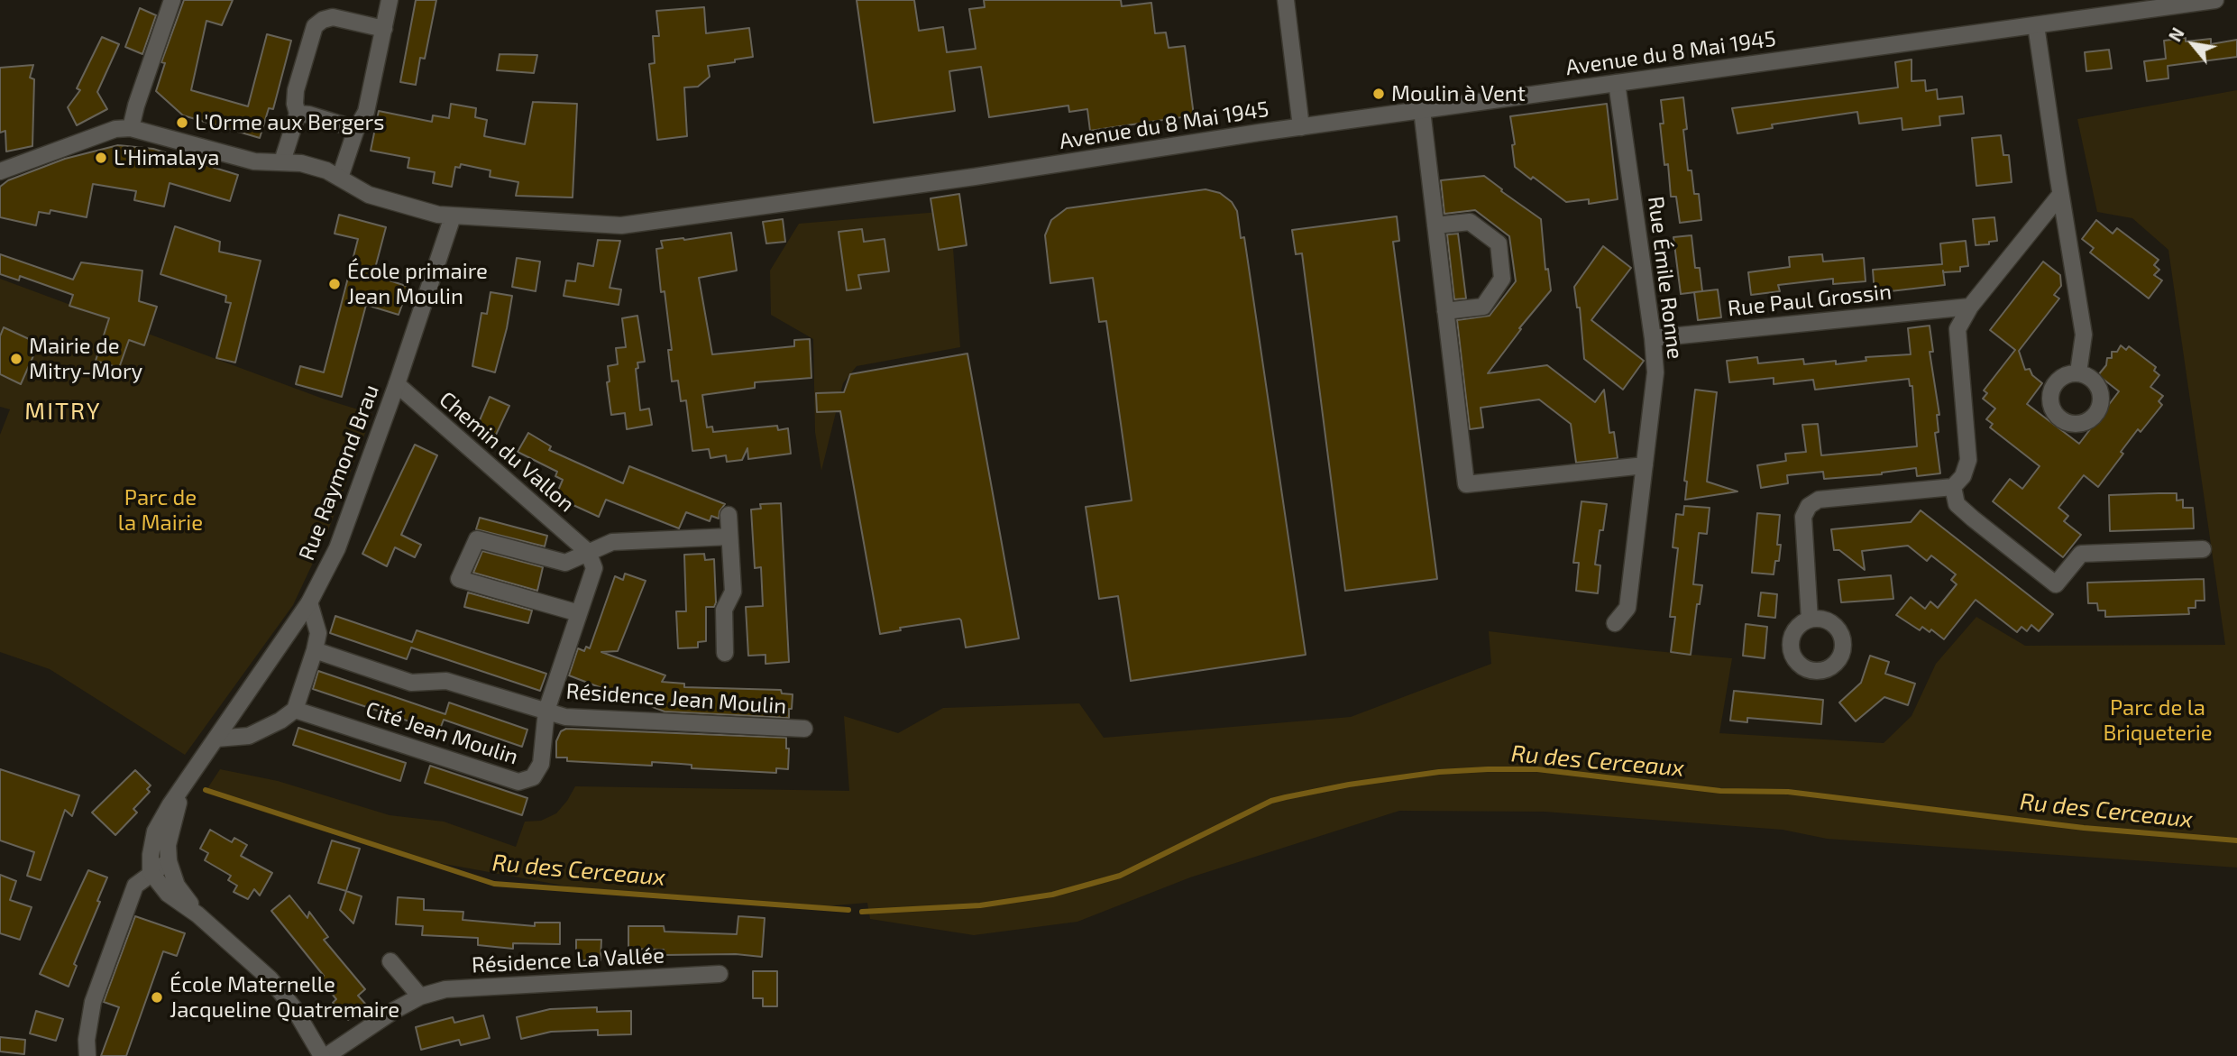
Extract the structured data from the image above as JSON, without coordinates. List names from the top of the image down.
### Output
{
  "streets": {
    "street": [
      "Avenue du 8 Mai 1945",
      "Rue Émile Ronne",
      "Rue Paul Grossin",
      "Chemin du Vallon",
      "Rue Raymond Brau",
      "Résidence Jean Moulin",
      "Cité Jean Moulin",
      "Résidence La Vallée"
    ]
  },
  "crossings": [
    ["Avenue du 8 Mai 1945", "Rue Émile Ronne"],
    ["Avenue du 8 Mai 1945", "Rue Raymond Brau"],
    ["Rue Émile Ronne", "Rue Paul Grossin"],
    ["Chemin du Vallon", "Rue Raymond Brau"],
    ["Rue Raymond Brau", "Résidence La Vallée"],
    ["Résidence Jean Moulin", "Cité Jean Moulin"]
  ],
  "districts": ["MITRY"],
  "water": ["Ru des Cerceaux"],
  "parks": ["Parc de la Mairie", "Parc de la Briqueterie"],
  "places": [
    "Moulin à Vent",
    "L'Orme aux Bergers",
    "L'Himalaya",
    "École primaire Jean Moulin",
    "Mairie de Mitry-Mory",
    "École Maternelle Jacqueline Quatremaire"
  ],
  "north": "top left"
}
